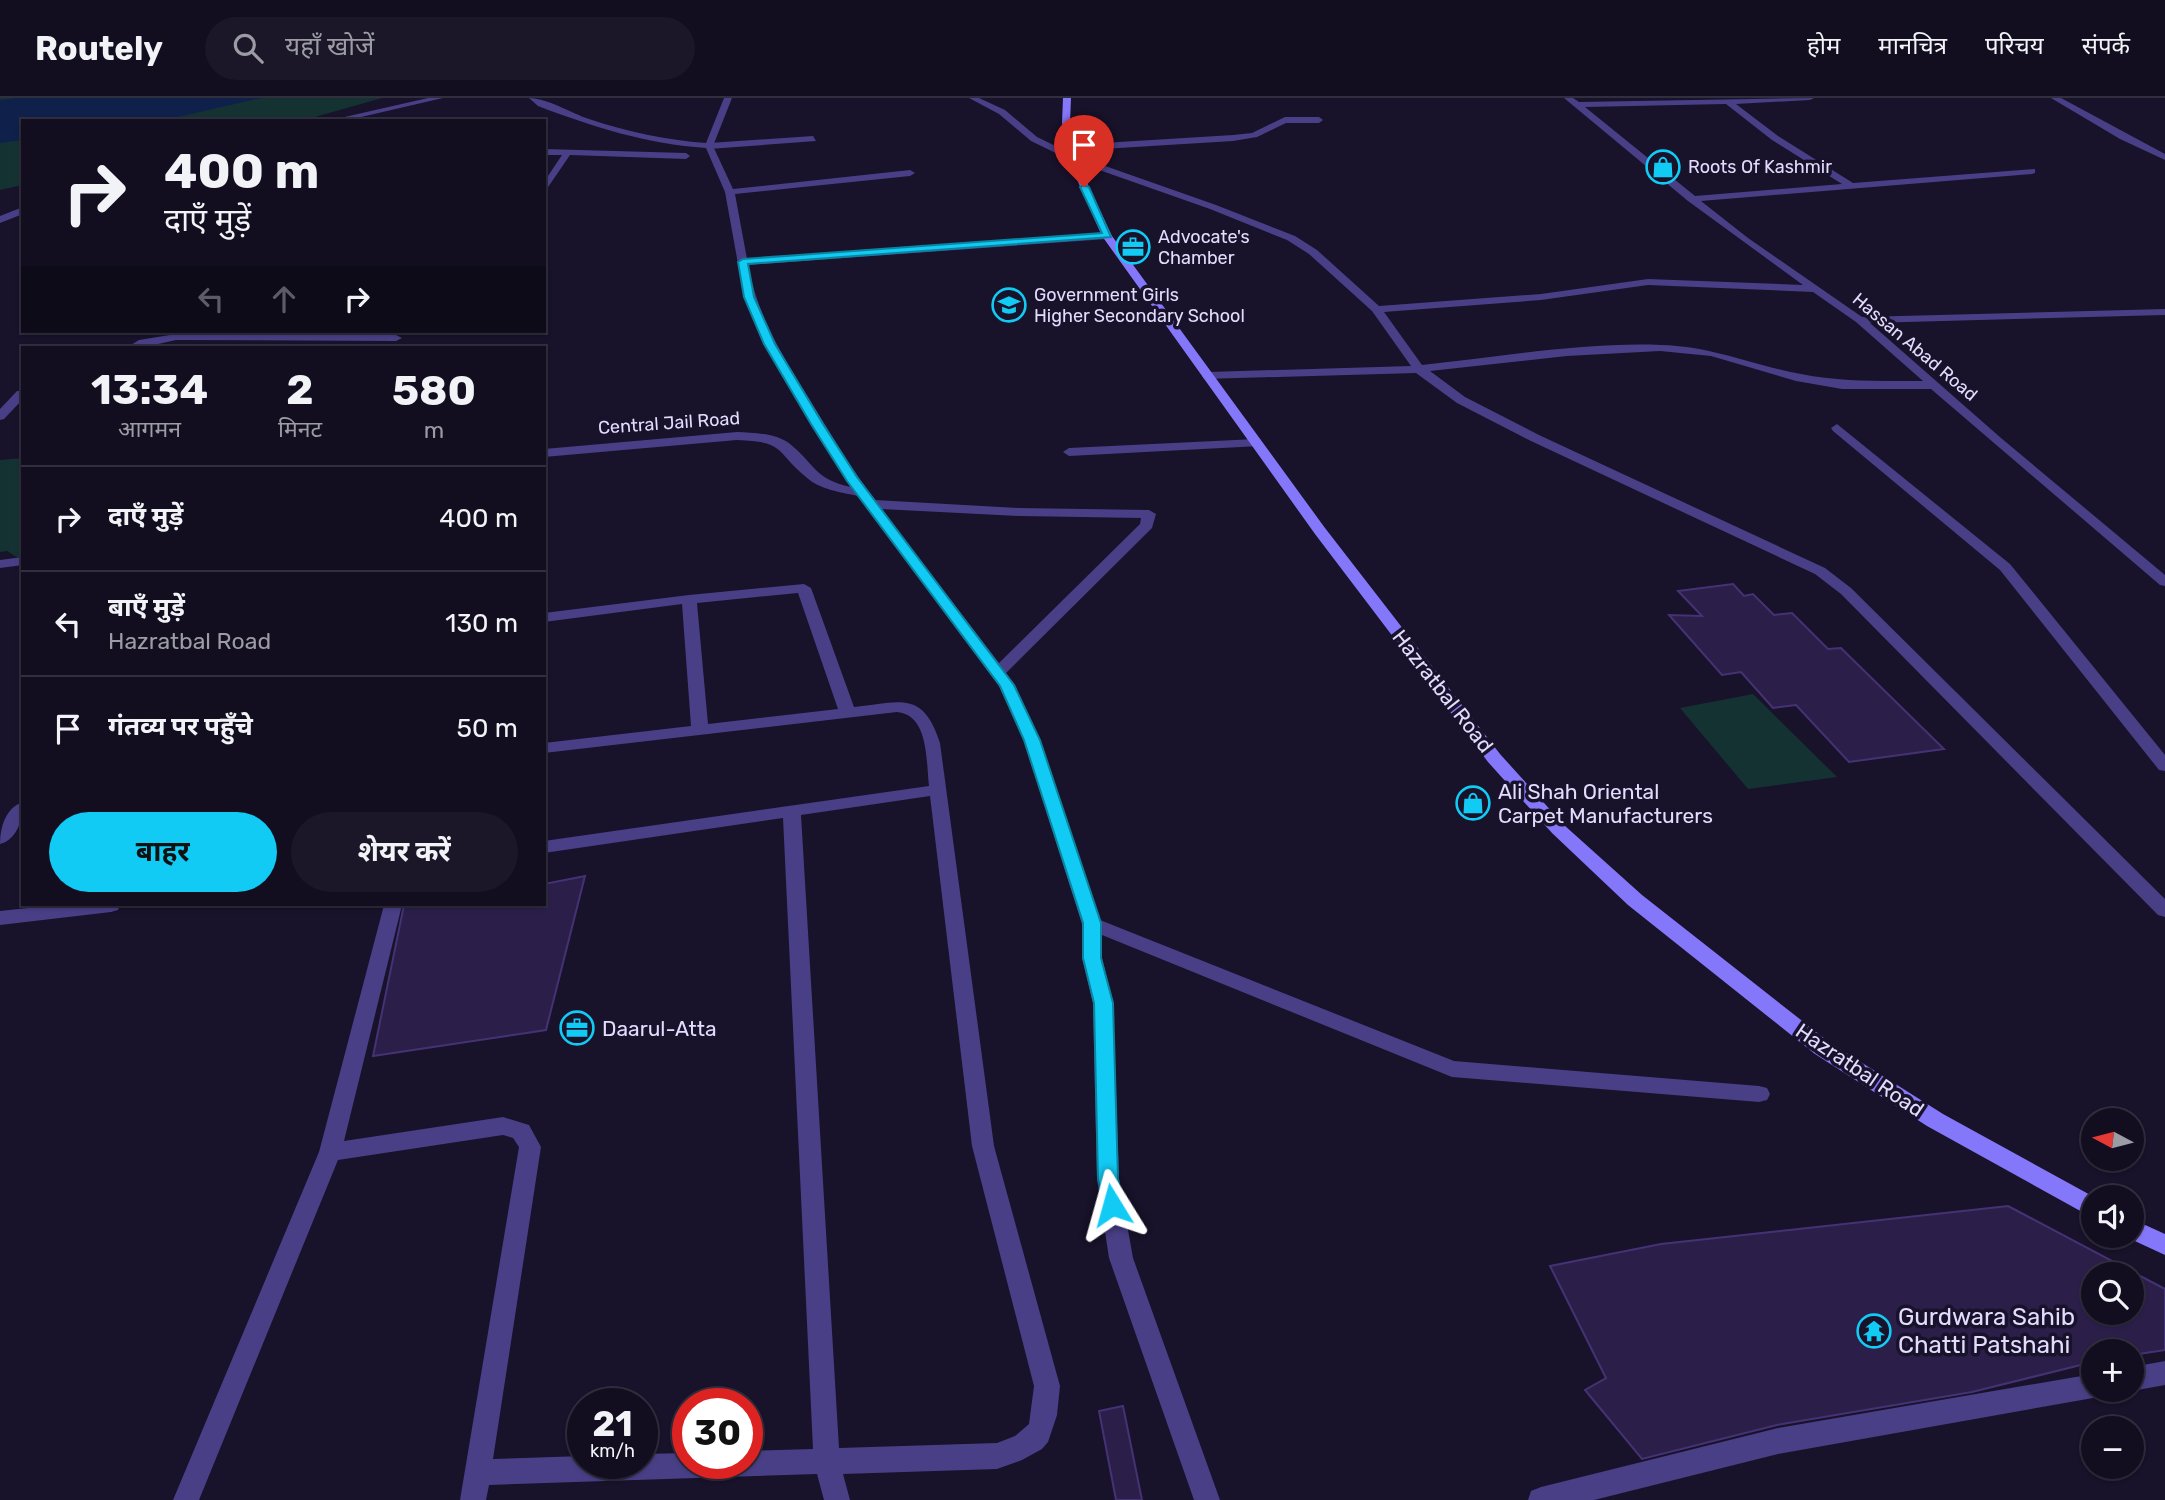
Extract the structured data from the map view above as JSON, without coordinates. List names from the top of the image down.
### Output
{
  "streets": {
    "main road": ["Hazratbal Road"],
    "street": ["Hassan Abad Road", "Central Jail Road"]
  },
  "places": {
    "shop": ["Roots Of Kashmir", "Ali Shah Oriental Carpet Manufacturers"],
    "office": ["Advocate's Chamber", "Daarul-Atta"],
    "school or university": ["Government Girls Higher Secondary School"],
    "temple": ["Gurdwara Sahib Chatti Patshahi"]
  },
  "north": "left",
  "page": {
    "header": "Routely",
    "search": "यहाँ खोजें",
    "nav": [
      "होम",
      "मानचित्र",
      "परिचय",
      "संपर्क"
    ],
    "turn": ["400 m", "दाएँ मुड़ें"],
    "eta": [
      "13:34",
      "आगमन",
      "2",
      "मिनट",
      "580",
      "m"
    ],
    "list": [
      {
        "name": "दाएँ मुड़ें",
        "value": "400 m"
      },
      {
        "name": "बाएँ मुड़ें",
        "note": "Hazratbal Road",
        "value": "130 m"
      },
      {
        "name": "गंतव्य पर पहुँचे",
        "value": "50 m"
      }
    ],
    "buttons": ["बाहर", "शेयर करें"],
    "map_buttons": ["+", "−"],
    "speed": "21 km/h",
    "limit": "30"
  }
}
